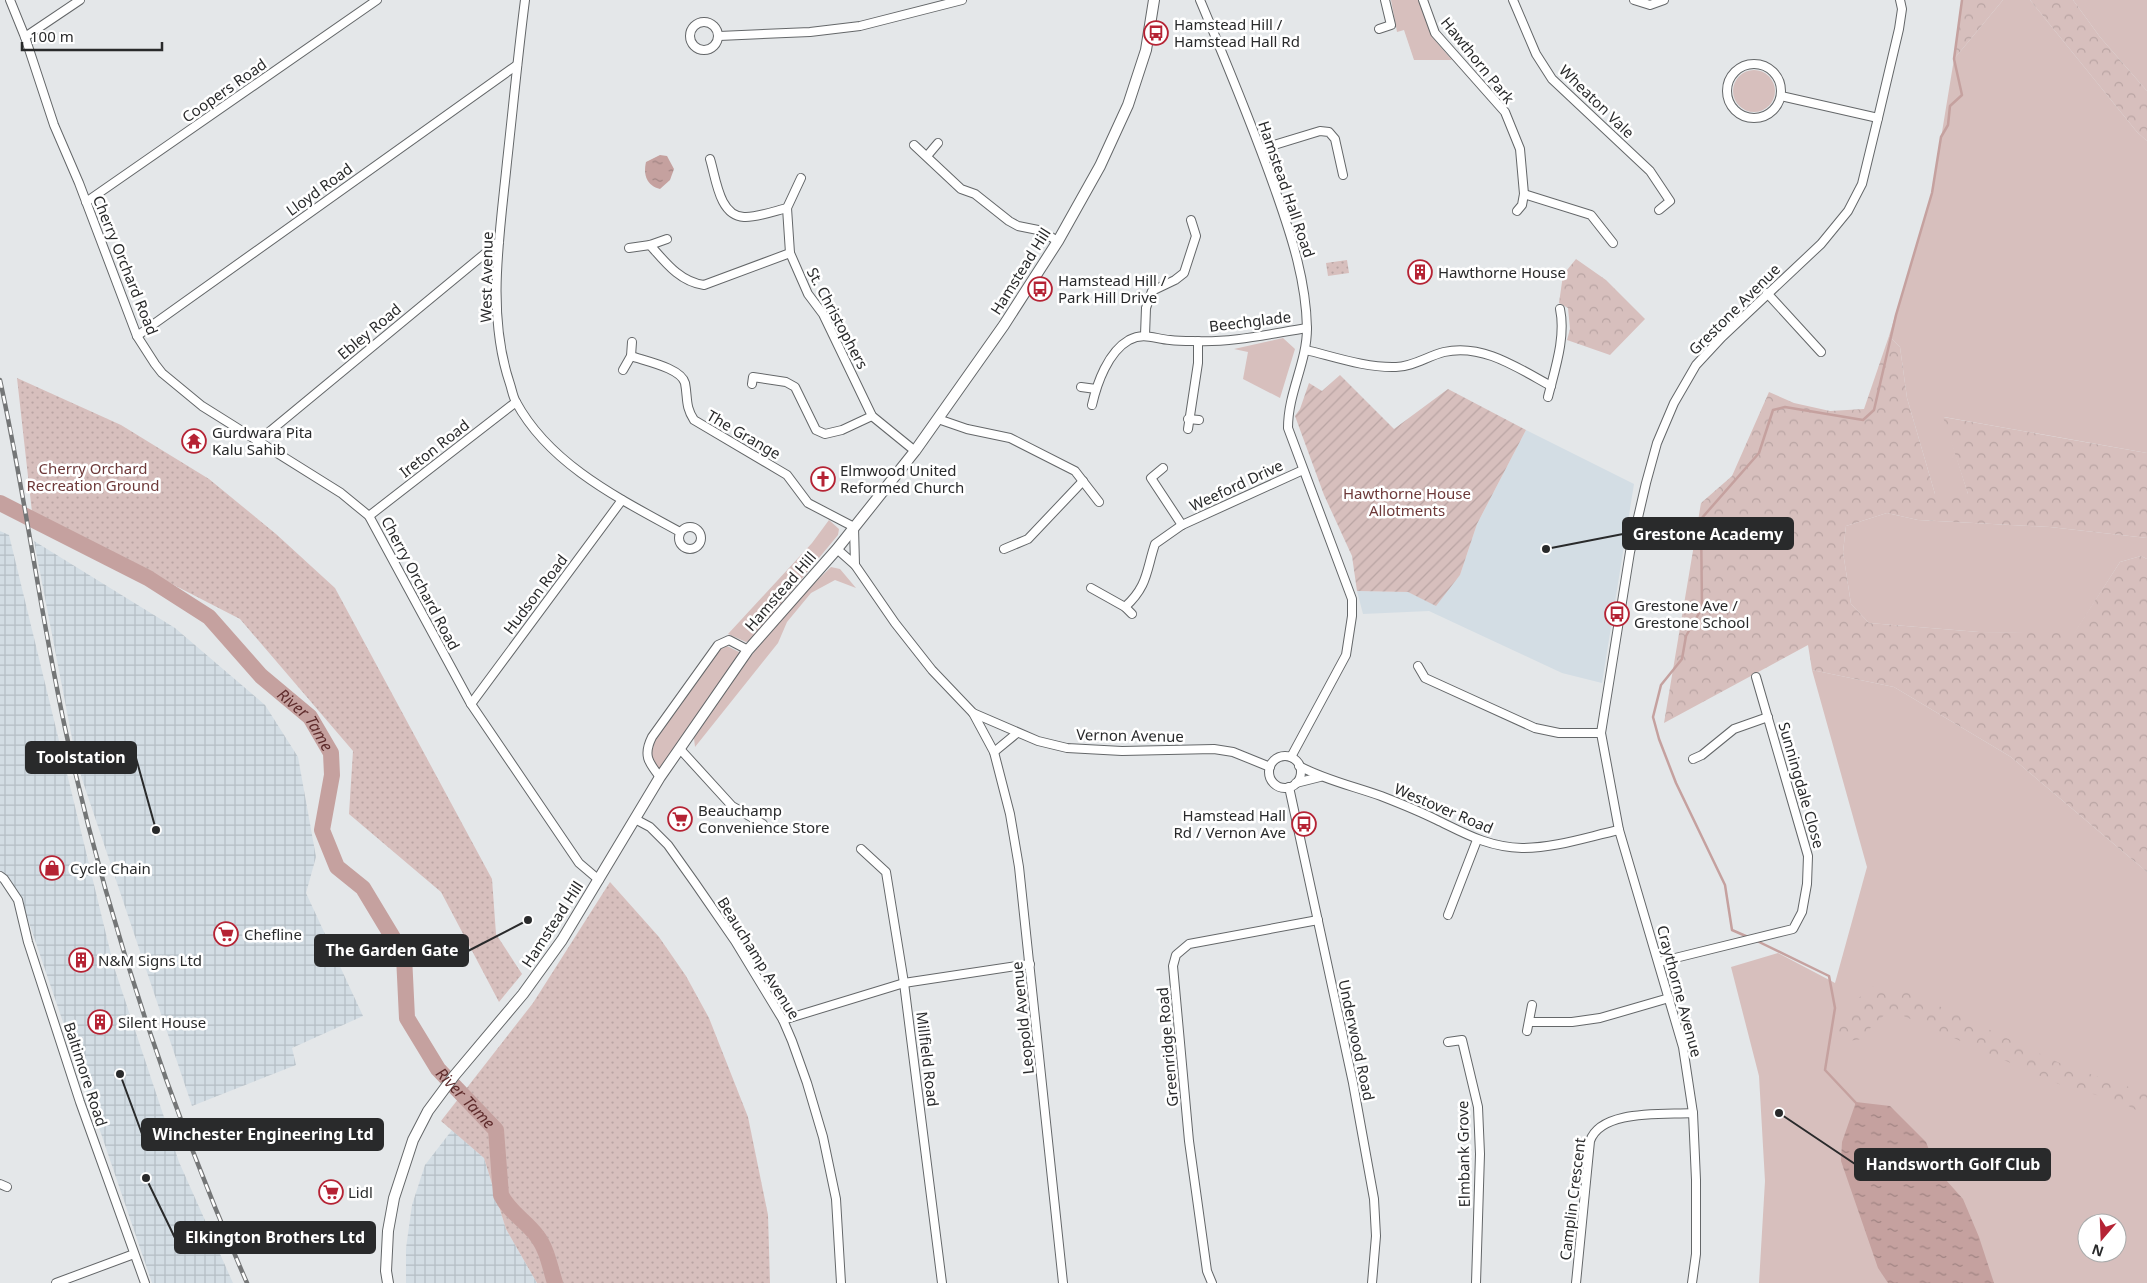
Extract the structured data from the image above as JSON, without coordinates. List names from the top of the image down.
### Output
{
  "streets": {
    "main road": ["Hamstead Hill"],
    "street": [
      "Hawthorn Park",
      "Coopers Road",
      "Wheaton Vale",
      "Lloyd Road",
      "Hamstead Hall Road",
      "Cherry Orchard Road",
      "West Avenue",
      "Grestone Avenue",
      "St. Christophers",
      "Beechglade",
      "Ebley Road",
      "The Grange",
      "Ireton Road",
      "Weeford Drive",
      "Hudson Road",
      "Vernon Avenue",
      "Sunningdale Close",
      "Westover Road",
      "Beauchamp Avenue",
      "Craythorne Avenue",
      "Leopold Avenue",
      "Underwood Road",
      "Greenridge Road",
      "Millfield Road",
      "Baltimore Road",
      "Elmbank Grove",
      "Camplin Crescent"
    ]
  },
  "crossings": [
    ["Coopers Road", "Cherry Orchard Road"],
    ["Lloyd Road", "Cherry Orchard Road"],
    ["Lloyd Road", "West Avenue"],
    ["Hamstead Hall Road", "Beechglade"],
    ["Hamstead Hall Road", "Weeford Drive"],
    ["Hamstead Hall Road", "Vernon Avenue"],
    ["Hamstead Hall Road", "Westover Road"],
    ["Hamstead Hall Road", "Underwood Road"],
    ["Cherry Orchard Road", "Hamstead Hill"],
    ["Cherry Orchard Road", "Ebley Road"],
    ["Cherry Orchard Road", "Ireton Road"],
    ["Cherry Orchard Road", "Hudson Road"],
    ["Hamstead Hill", "St. Christophers"],
    ["Hamstead Hill", "The Grange"],
    ["Hamstead Hill", "Vernon Avenue"],
    ["Hamstead Hill", "Beauchamp Avenue"],
    ["West Avenue", "Ebley Road"],
    ["West Avenue", "Ireton Road"],
    ["West Avenue", "Hudson Road"],
    ["Grestone Avenue", "Westover Road"],
    ["Grestone Avenue", "Craythorne Avenue"],
    ["Vernon Avenue", "Westover Road"],
    ["Vernon Avenue", "Leopold Avenue"],
    ["Vernon Avenue", "Underwood Road"],
    ["Sunningdale Close", "Craythorne Avenue"],
    ["Westover Road", "Craythorne Avenue"],
    ["Westover Road", "Underwood Road"],
    ["Craythorne Avenue", "Camplin Crescent"],
    ["Underwood Road", "Greenridge Road"]
  ],
  "water": ["River Tame"],
  "parks": ["Cherry Orchard Recreation Ground", "Hawthorne House Allotments"],
  "places": {
    "bus stop": [
      "Hamstead Hill / Hamstead Hall Rd",
      "Hamstead Hill / Park Hill Drive",
      "Grestone Ave / Grestone School",
      "Hamstead Hall Rd / Vernon Ave"
    ],
    "building": ["Hawthorne House", "N&M Signs Ltd", "Silent House"],
    "temple": ["Gurdwara Pita Kalu Sahib"],
    "church": ["Elmwood United Reformed Church"],
    "other": [
      "Grestone Academy",
      "Toolstation",
      "The Garden Gate",
      "Winchester Engineering Ltd",
      "Handsworth Golf Club",
      "Elkington Brothers Ltd"
    ],
    "supermarket": ["Beauchamp Convenience Store", "Chefline", "Lidl"],
    "shop": ["Cycle Chain"]
  },
  "scale_bar": "100 m",
  "north": "bottom"
}
